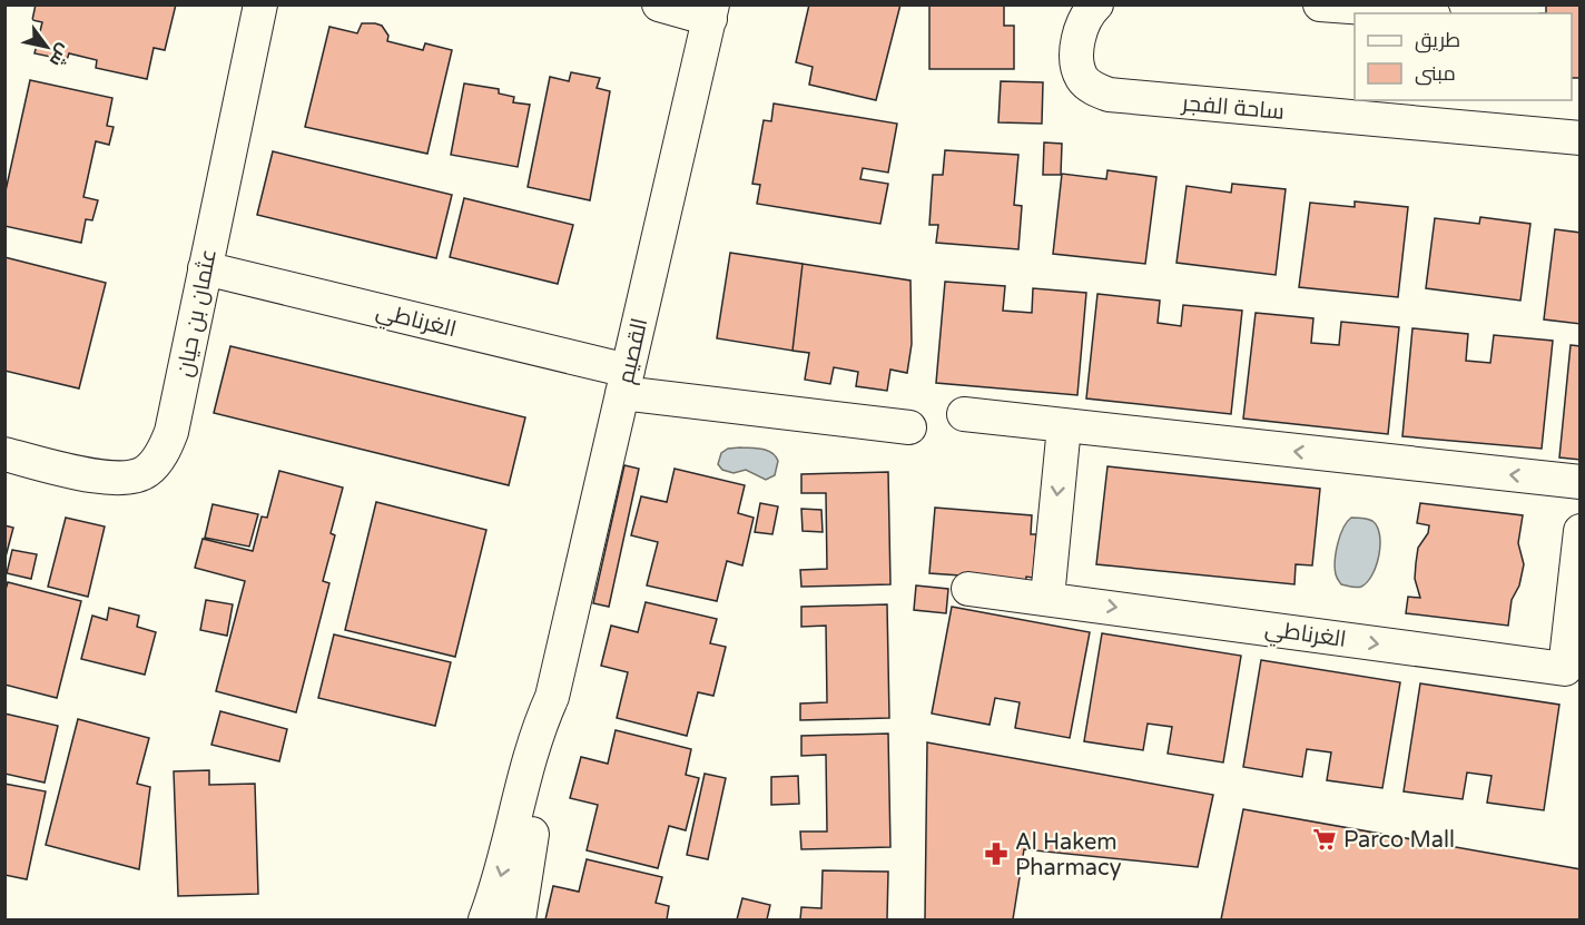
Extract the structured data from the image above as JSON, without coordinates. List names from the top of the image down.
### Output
{
  "streets": {
    "street": [
      "ساحة الفجر",
      "عثمان بن حيان",
      "الغرناطي",
      "القصيم"
    ]
  },
  "crossings": [
    ["عثمان بن حيان", "الغرناطي"],
    ["الغرناطي", "القصيم"]
  ],
  "places": {
    "supermarket": ["Parco Mall"],
    "pharmacy": ["Al Hakem Pharmacy"]
  },
  "legend": ["طريق", "مبنى"],
  "north": "bottom right"
}
